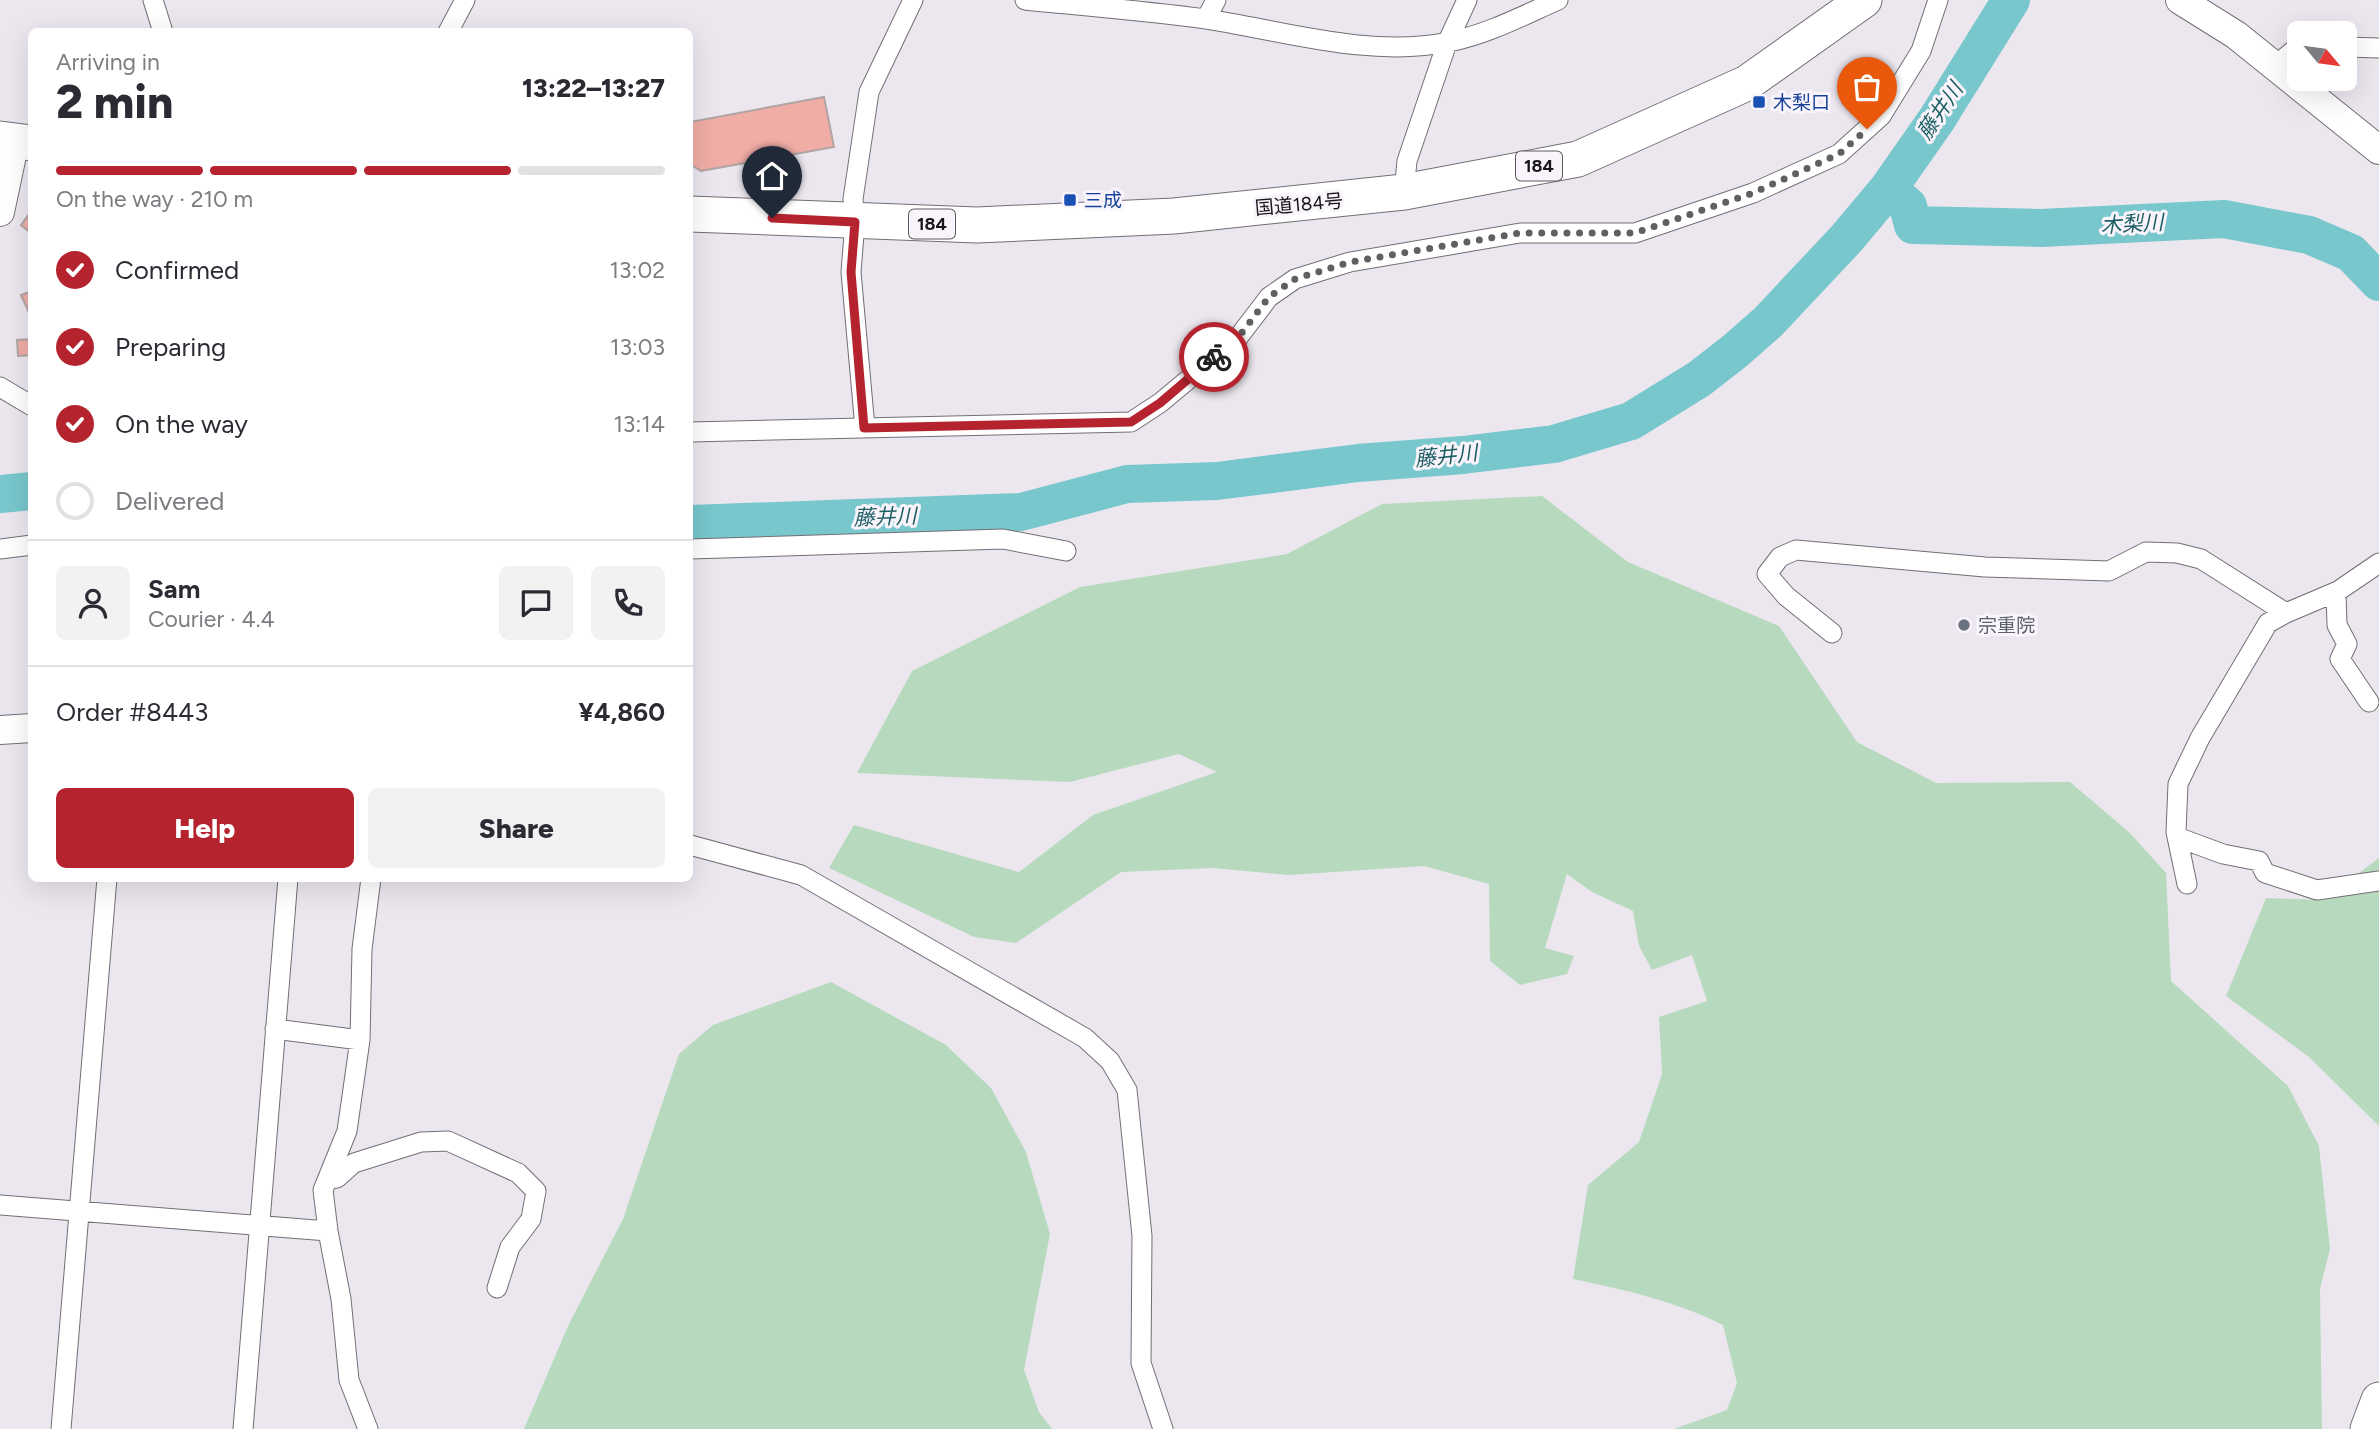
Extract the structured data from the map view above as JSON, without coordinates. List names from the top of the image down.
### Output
{
  "streets": {
    "highway": ["184", "国道184号"]
  },
  "water": ["藤井川", "木梨川"],
  "places": {
    "transit": ["木梨口", "三成"],
    "other": ["宗重院"]
  },
  "north": "bottom right",
  "page": {
    "heading": ["2 min", "Arriving in", "13:22–13:27"],
    "panel": [
      "Sam",
      "Courier · 4.4",
      "Order #8443",
      "¥4,860"
    ],
    "bar": "On the way · 210 m",
    "list": [
      ["Confirmed", "13:02"],
      ["Preparing", "13:03"],
      ["On the way", "13:14"],
      "Delivered"
    ],
    "buttons": ["Help", "Share"]
  }
}
